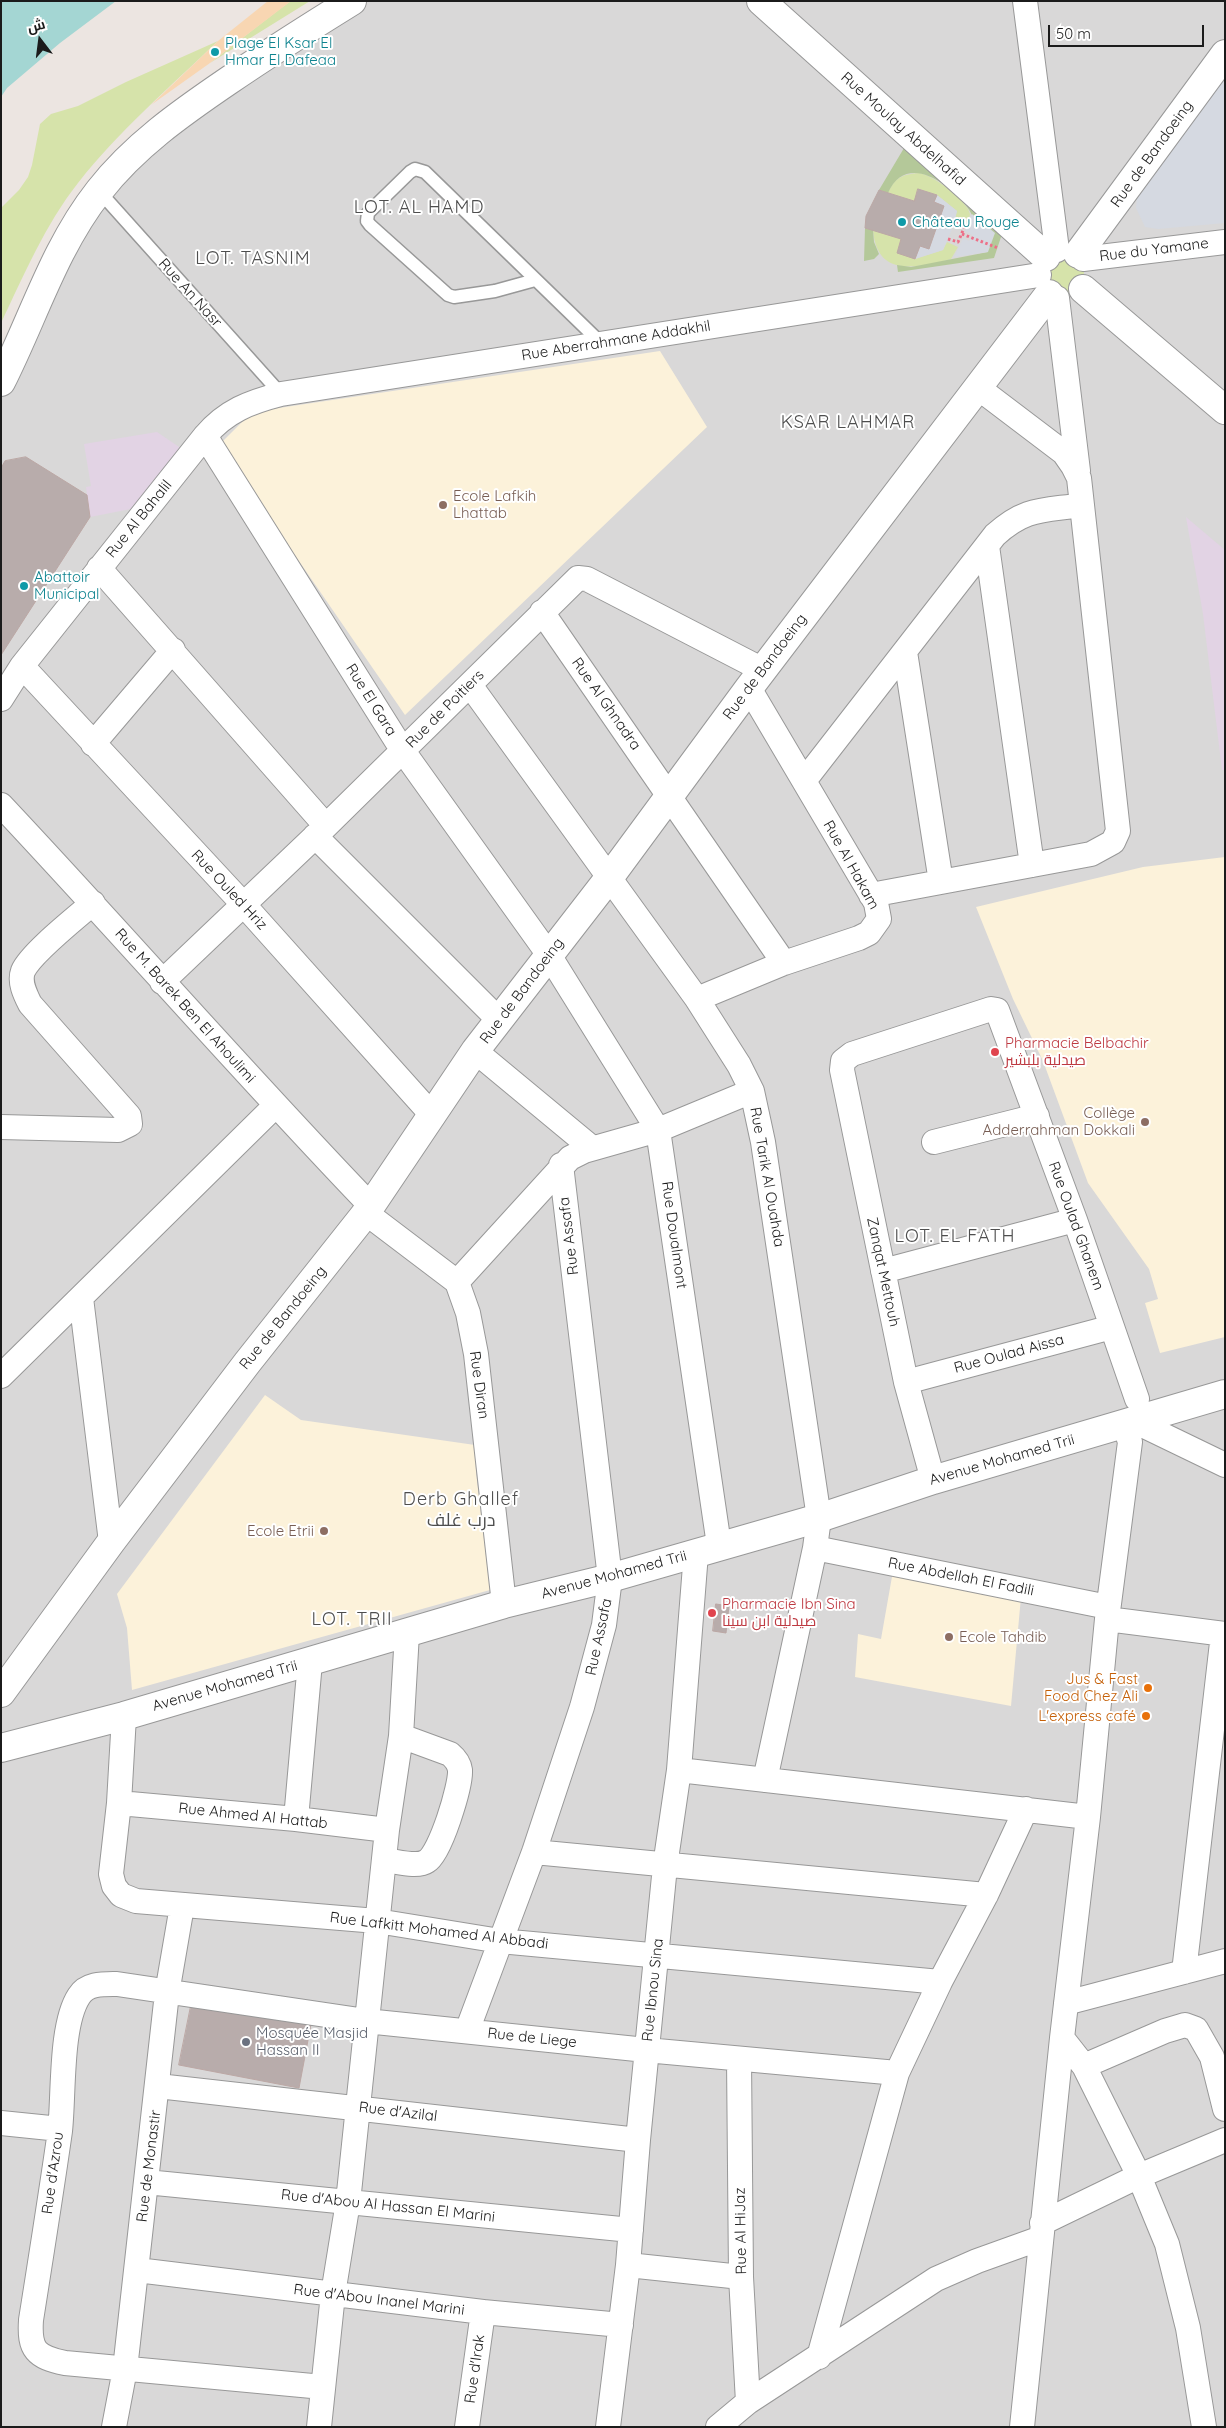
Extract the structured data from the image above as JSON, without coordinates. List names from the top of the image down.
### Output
{
  "streets": {
    "street": [
      "Rue Moulay Abdelhafid",
      "Rue de Bandoeing",
      "Rue du Yamane",
      "Rue Aberrahmane Addakhil",
      "Rue Al Bahalil",
      "Rue El Gara",
      "Rue Al Ghnadra",
      "Rue de Poitiers",
      "Rue Al Hakam",
      "Rue Ouled Hriz",
      "Rue M. Barek Ben El Ahoulimi",
      "Rue Tarik Al Ouahda",
      "Rue Oulad Ghanem",
      "Rue Doualmont",
      "Rue Assafa",
      "Zanqat Mettouh",
      "Rue Oulad Aissa",
      "Rue Diran",
      "Avenue Mohamed Trii",
      "Rue Abdellah El Fadili",
      "Rue Ahmed Al Hattab",
      "Rue Lafkitt Mohamed Al Abbadi",
      "Rue Ibnou Sina",
      "Rue de Liege",
      "Rue d'Azilal",
      "Rue de Monastir",
      "Rue d'Azrou",
      "Rue d'Abou Al Hassan El Marini",
      "Rue Al HiJaz",
      "Rue d'Abou Inanel Marini",
      "Rue d'Irak"
    ],
    "lane": ["Rue An Nasr"]
  },
  "crossings": [
    ["Rue Moulay Abdelhafid", "Rue de Bandoeing"],
    ["Rue Moulay Abdelhafid", "Rue du Yamane"],
    ["Rue Moulay Abdelhafid", "Rue Aberrahmane Addakhil"],
    ["Rue de Bandoeing", "Rue du Yamane"],
    ["Rue de Bandoeing", "Rue Aberrahmane Addakhil"],
    ["Rue de Bandoeing", "Rue El Gara"],
    ["Rue de Bandoeing", "Rue Al Ghnadra"],
    ["Rue de Bandoeing", "Rue de Poitiers"],
    ["Rue de Bandoeing", "Rue Al Hakam"],
    ["Rue de Bandoeing", "Rue Ouled Hriz"],
    ["Rue de Bandoeing", "Rue M. Barek Ben El Ahoulimi"],
    ["Rue de Bandoeing", "Rue Tarik Al Ouahda"],
    ["Rue de Bandoeing", "Rue Doualmont"],
    ["Rue du Yamane", "Rue Aberrahmane Addakhil"],
    ["Rue An Nasr", "Rue Aberrahmane Addakhil"],
    ["Rue Aberrahmane Addakhil", "Rue Al Bahalil"],
    ["Rue Aberrahmane Addakhil", "Rue El Gara"],
    ["Rue Al Bahalil", "Rue El Gara"],
    ["Rue Al Bahalil", "Rue Ouled Hriz"],
    ["Rue El Gara", "Rue de Poitiers"],
    ["Rue El Gara", "Rue Doualmont"],
    ["Rue Al Ghnadra", "Rue de Poitiers"],
    ["Rue Al Ghnadra", "Rue Al Hakam"],
    ["Rue de Poitiers", "Rue Al Hakam"],
    ["Rue de Poitiers", "Rue Ouled Hriz"],
    ["Rue de Poitiers", "Rue M. Barek Ben El Ahoulimi"],
    ["Rue de Poitiers", "Rue Tarik Al Ouahda"],
    ["Rue Al Hakam", "Rue Tarik Al Ouahda"],
    ["Rue Tarik Al Ouahda", "Avenue Mohamed Trii"],
    ["Rue Tarik Al Ouahda", "Rue Abdellah El Fadili"],
    ["Rue Oulad Ghanem", "Zanqat Mettouh"],
    ["Rue Oulad Ghanem", "Rue Oulad Aissa"],
    ["Rue Oulad Ghanem", "Avenue Mohamed Trii"],
    ["Rue Oulad Ghanem", "Rue Abdellah El Fadili"],
    ["Rue Doualmont", "Avenue Mohamed Trii"],
    ["Rue Doualmont", "Rue Ibnou Sina"],
    ["Rue Assafa", "Avenue Mohamed Trii"],
    ["Rue Assafa", "Rue Lafkitt Mohamed Al Abbadi"],
    ["Rue Assafa", "Rue de Liege"],
    ["Zanqat Mettouh", "Rue Oulad Aissa"],
    ["Zanqat Mettouh", "Avenue Mohamed Trii"],
    ["Rue Diran", "Avenue Mohamed Trii"],
    ["Avenue Mohamed Trii", "Rue Lafkitt Mohamed Al Abbadi"],
    ["Avenue Mohamed Trii", "Rue Ibnou Sina"],
    ["Rue Ahmed Al Hattab", "Rue Lafkitt Mohamed Al Abbadi"],
    ["Rue Lafkitt Mohamed Al Abbadi", "Rue Ibnou Sina"],
    ["Rue Lafkitt Mohamed Al Abbadi", "Rue de Monastir"],
    ["Rue Ibnou Sina", "Rue de Liege"],
    ["Rue Ibnou Sina", "Rue d'Azilal"],
    ["Rue Ibnou Sina", "Rue d'Abou Al Hassan El Marini"],
    ["Rue Ibnou Sina", "Rue d'Abou Inanel Marini"],
    ["Rue de Liege", "Rue de Monastir"],
    ["Rue de Liege", "Rue d'Azrou"],
    ["Rue de Liege", "Rue Al HiJaz"],
    ["Rue d'Azilal", "Rue de Monastir"],
    ["Rue de Monastir", "Rue d'Azrou"],
    ["Rue de Monastir", "Rue d'Abou Al Hassan El Marini"],
    ["Rue de Monastir", "Rue d'Abou Inanel Marini"],
    ["Rue d'Abou Inanel Marini", "Rue d'Irak"]
  ],
  "districts": [
    "LOT. AL HAMD",
    "LOT. TASNIM",
    "KSAR LAHMAR",
    "LOT. EL FATH",
    "Derb Ghallef درب غلف",
    "LOT. TRII"
  ],
  "places": [
    "Plage El Ksar El Hmar El Dafeaa",
    "Château Rouge",
    "Ecole Lafkih Lhattab",
    "Abattoir Municipal",
    "Pharmacie Belbachir صيدلية بلبشير",
    "Collège Adderrahman Dokkali",
    "Ecole Etrii",
    "Pharmacie Ibn Sina صيدلية ابن سينا",
    "Ecole Tahdib",
    "Jus & Fast Food Chez Ali",
    "L'express café",
    "Mosquée Masjid Hassan II"
  ],
  "scale_bar": "50 m",
  "north": "top"
}
